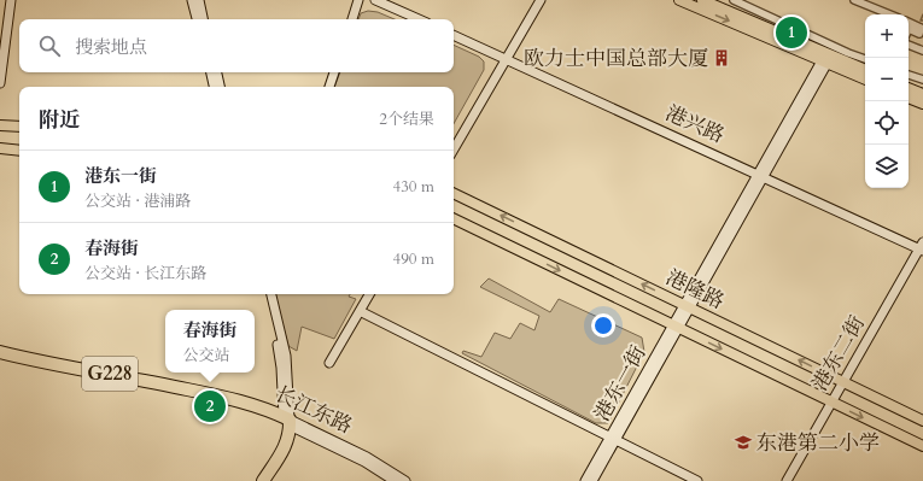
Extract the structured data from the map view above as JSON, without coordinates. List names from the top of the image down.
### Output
{
  "streets": {
    "highway": ["G228", "长江东路"],
    "main road": [
      "港兴路",
      "港隆路",
      "港东二街",
      "港东一街"
    ]
  },
  "crossings": [
    ["港兴路", "港东二街"],
    ["港兴路", "港东一街"],
    ["港隆路", "港东二街"],
    ["港隆路", "港东一街"]
  ],
  "places": {
    "building": ["欧力士中国总部大厦"],
    "school or university": ["东港第二小学"]
  },
  "page": {
    "map_buttons": ["+", "−"],
    "pins": ["1", "2"],
    "search": "搜索地点",
    "heading": ["附近", "2个结果"],
    "list": [
      {
        "mark": "1",
        "name": "港东一街",
        "note": "公交站 · 港浦路",
        "value": "430 m"
      },
      {
        "mark": "2",
        "name": "春海街",
        "note": "公交站 · 长江东路",
        "value": "490 m"
      }
    ],
    "popup": ["春海街", "公交站"]
  }
}
